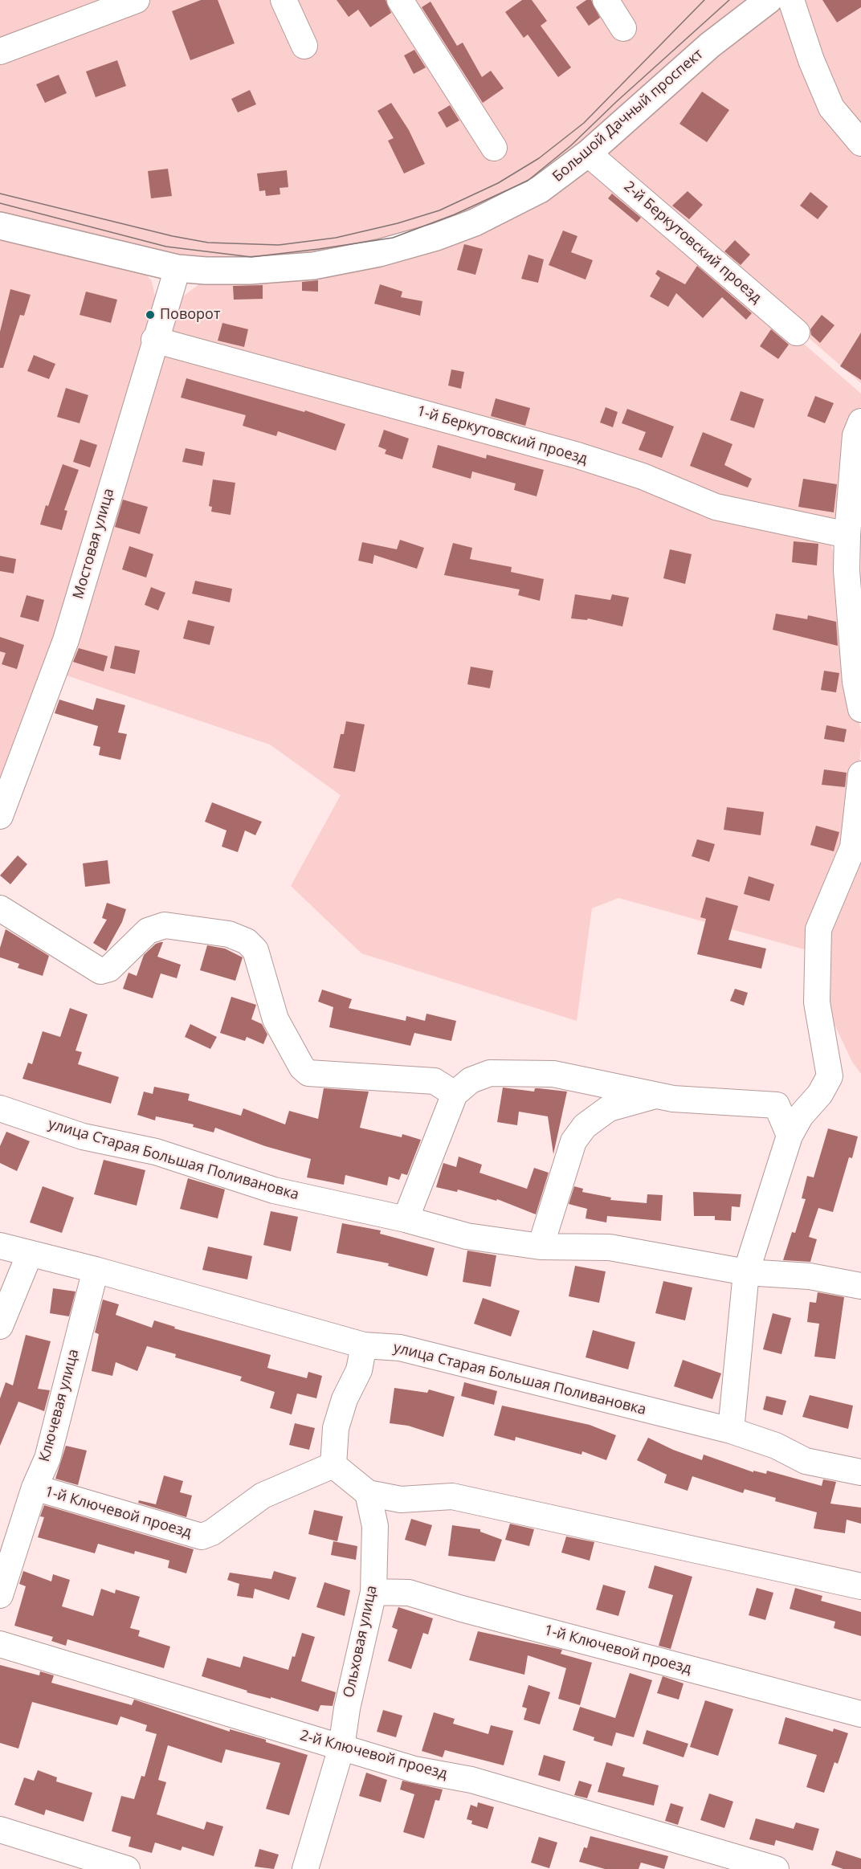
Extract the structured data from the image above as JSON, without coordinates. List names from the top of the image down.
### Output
{
  "streets": {
    "main road": ["Большой Дачный проспект"],
    "street": [
      "2-й Беркутовский проезд",
      "1-й Беркутовский проезд",
      "Мостовая улица",
      "улица Старая Большая Поливановка",
      "Ключевая улица",
      "1-й Ключевой проезд",
      "Ольховая улица",
      "2-й Ключевой проезд"
    ]
  },
  "crossings": [
    ["Большой Дачный проспект", "2-й Беркутовский проезд"],
    ["Большой Дачный проспект", "Мостовая улица"],
    ["1-й Беркутовский проезд", "Мостовая улица"],
    ["улица Старая Большая Поливановка", "Ключевая улица"],
    ["Ключевая улица", "1-й Ключевой проезд"],
    ["1-й Ключевой проезд", "Ольховая улица"],
    ["Ольховая улица", "2-й Ключевой проезд"]
  ],
  "places": ["Поворот"]
}
